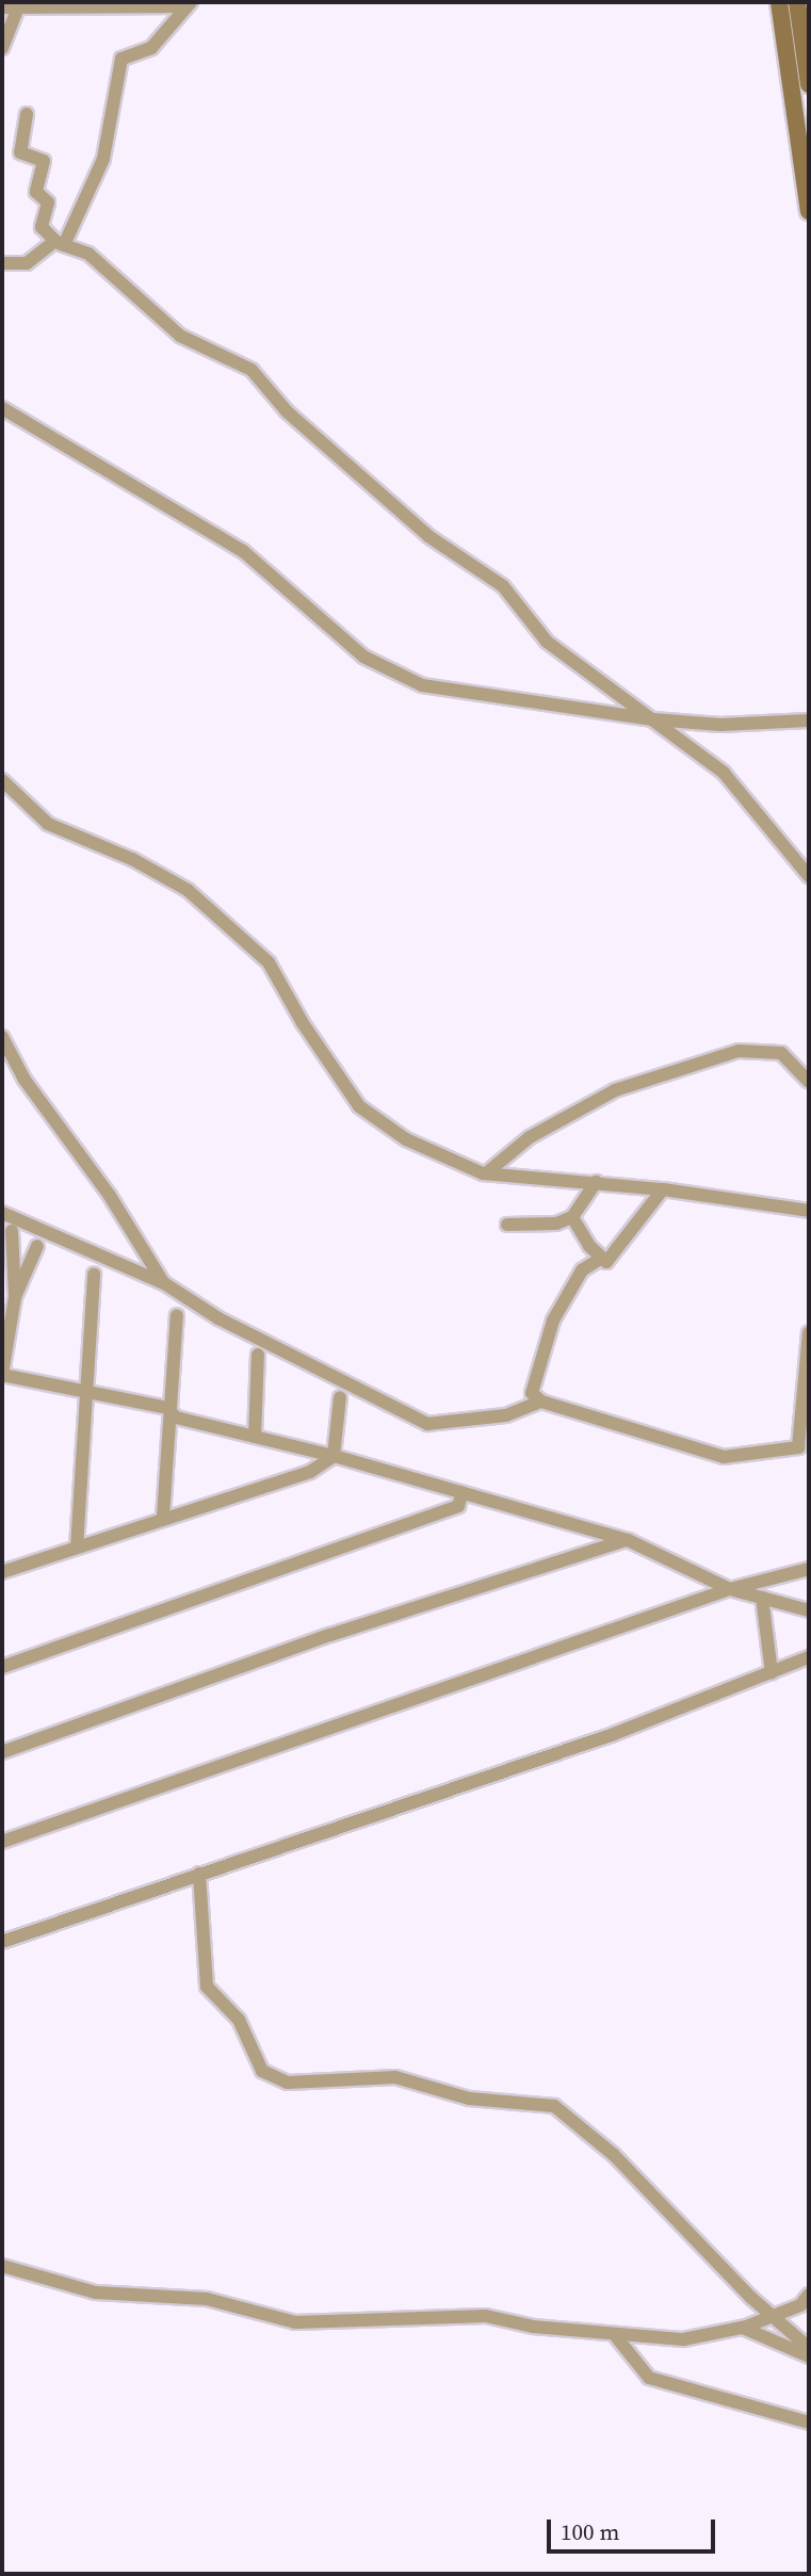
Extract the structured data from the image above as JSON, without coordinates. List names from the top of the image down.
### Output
{
  "scale_bar": "100 m"
}
